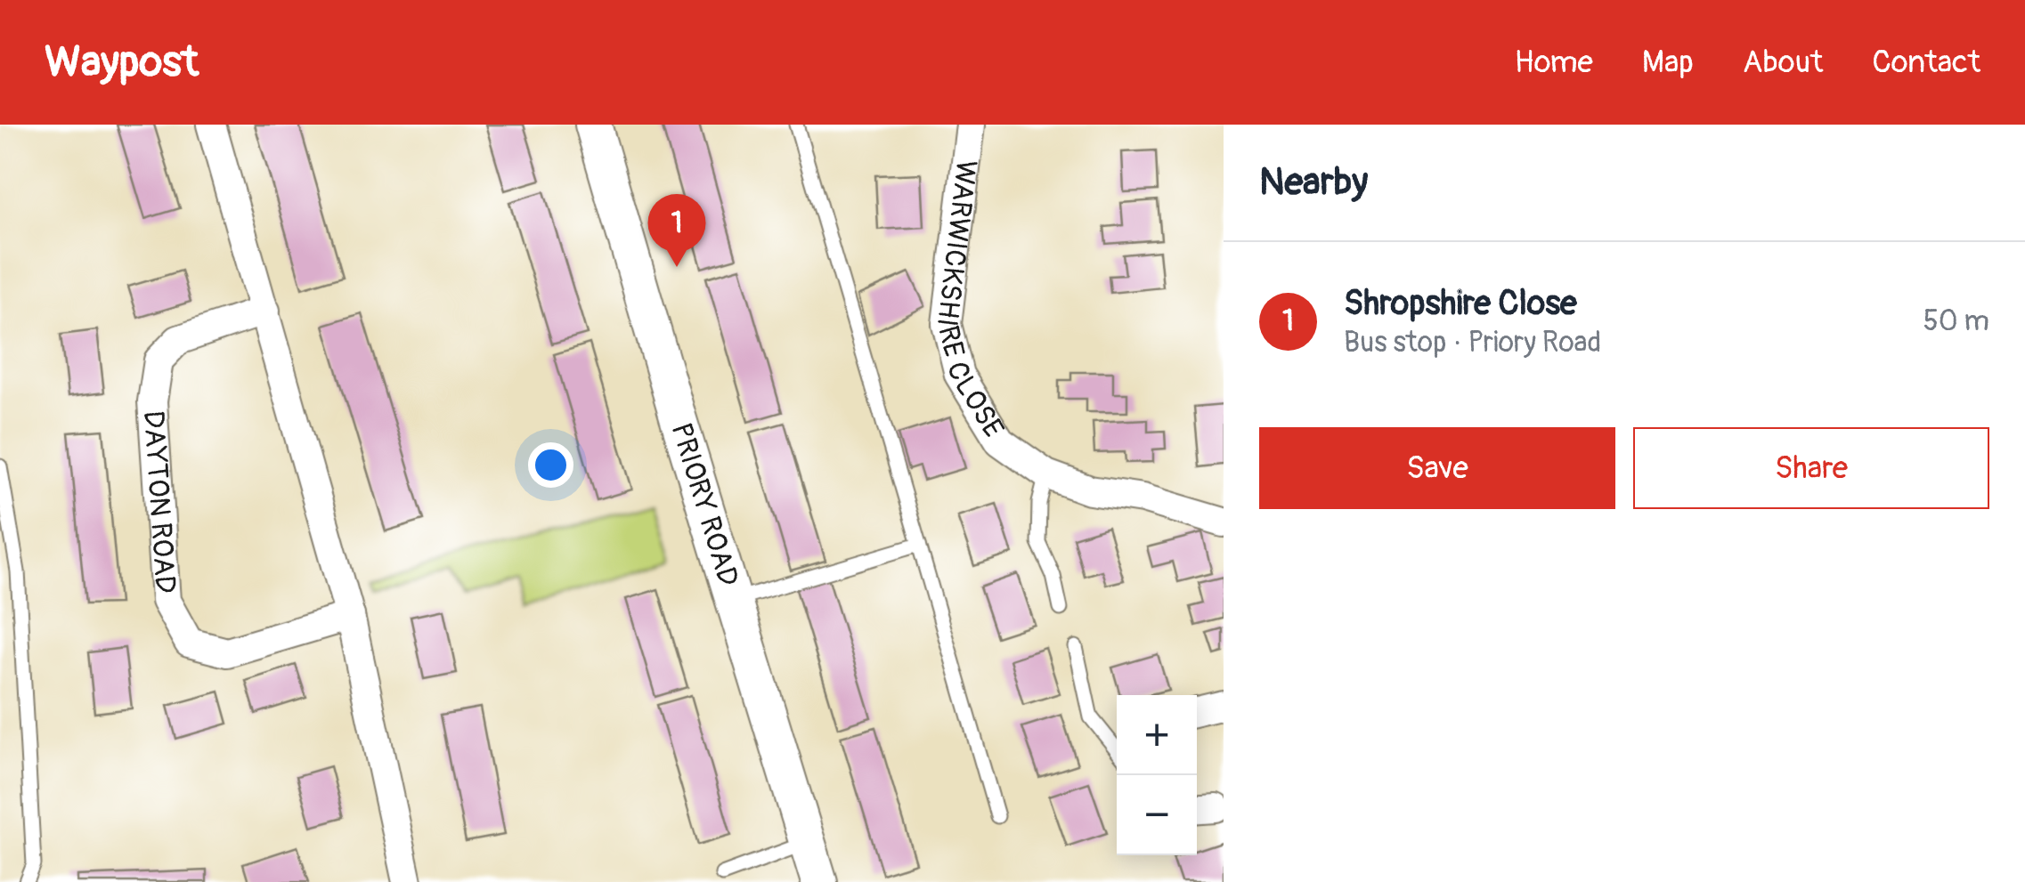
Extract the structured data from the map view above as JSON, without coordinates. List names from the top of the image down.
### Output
{
  "streets": {
    "street": ["WARWICKSHIRE CLOSE", "DAYTON ROAD", "PRIORY ROAD"]
  },
  "page": {
    "header": "Waypost",
    "nav": [
      "Home",
      "Map",
      "About",
      "Contact"
    ],
    "heading": "Nearby",
    "pins": "1",
    "list": [
      {
        "mark": "1",
        "name": "Shropshire Close",
        "note": "Bus stop · Priory Road",
        "value": "50 m"
      }
    ],
    "buttons": ["Save", "Share"],
    "map_buttons": ["+", "−"]
  }
}
